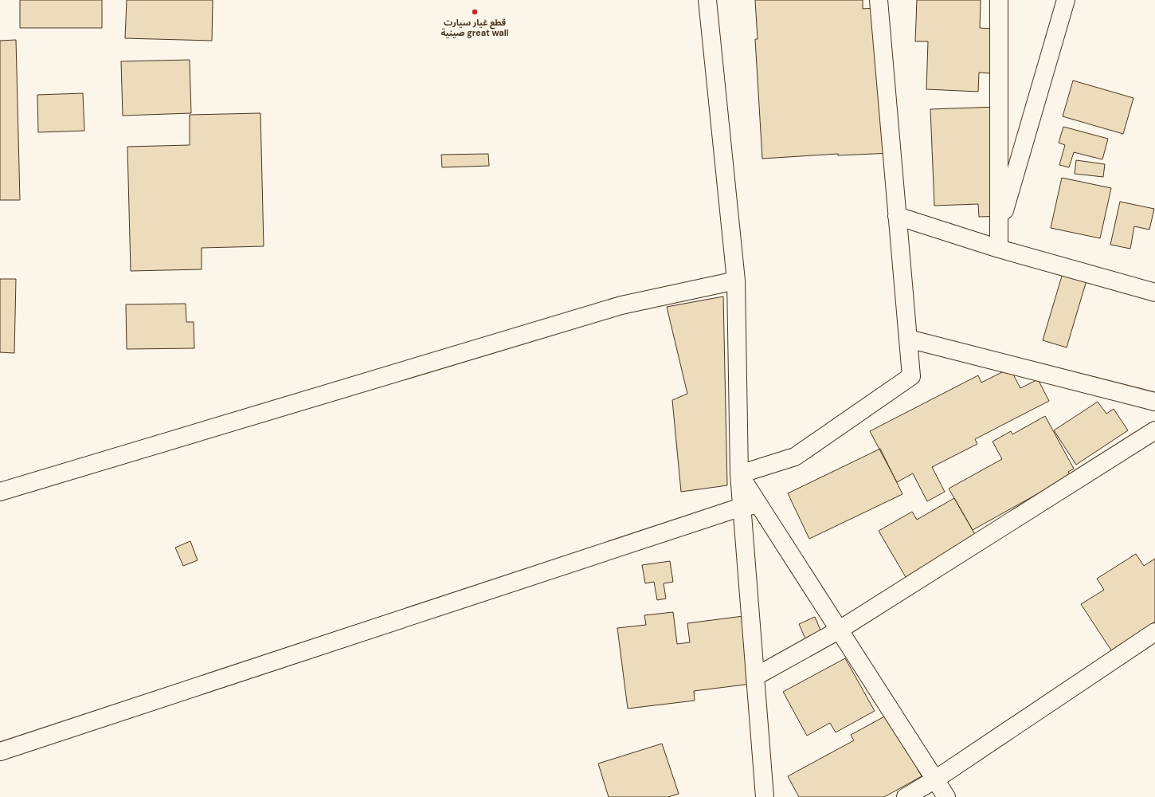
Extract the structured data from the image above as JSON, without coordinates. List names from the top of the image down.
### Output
{
  "places": ["قطع غيار سيارت صينية great wall"]
}
